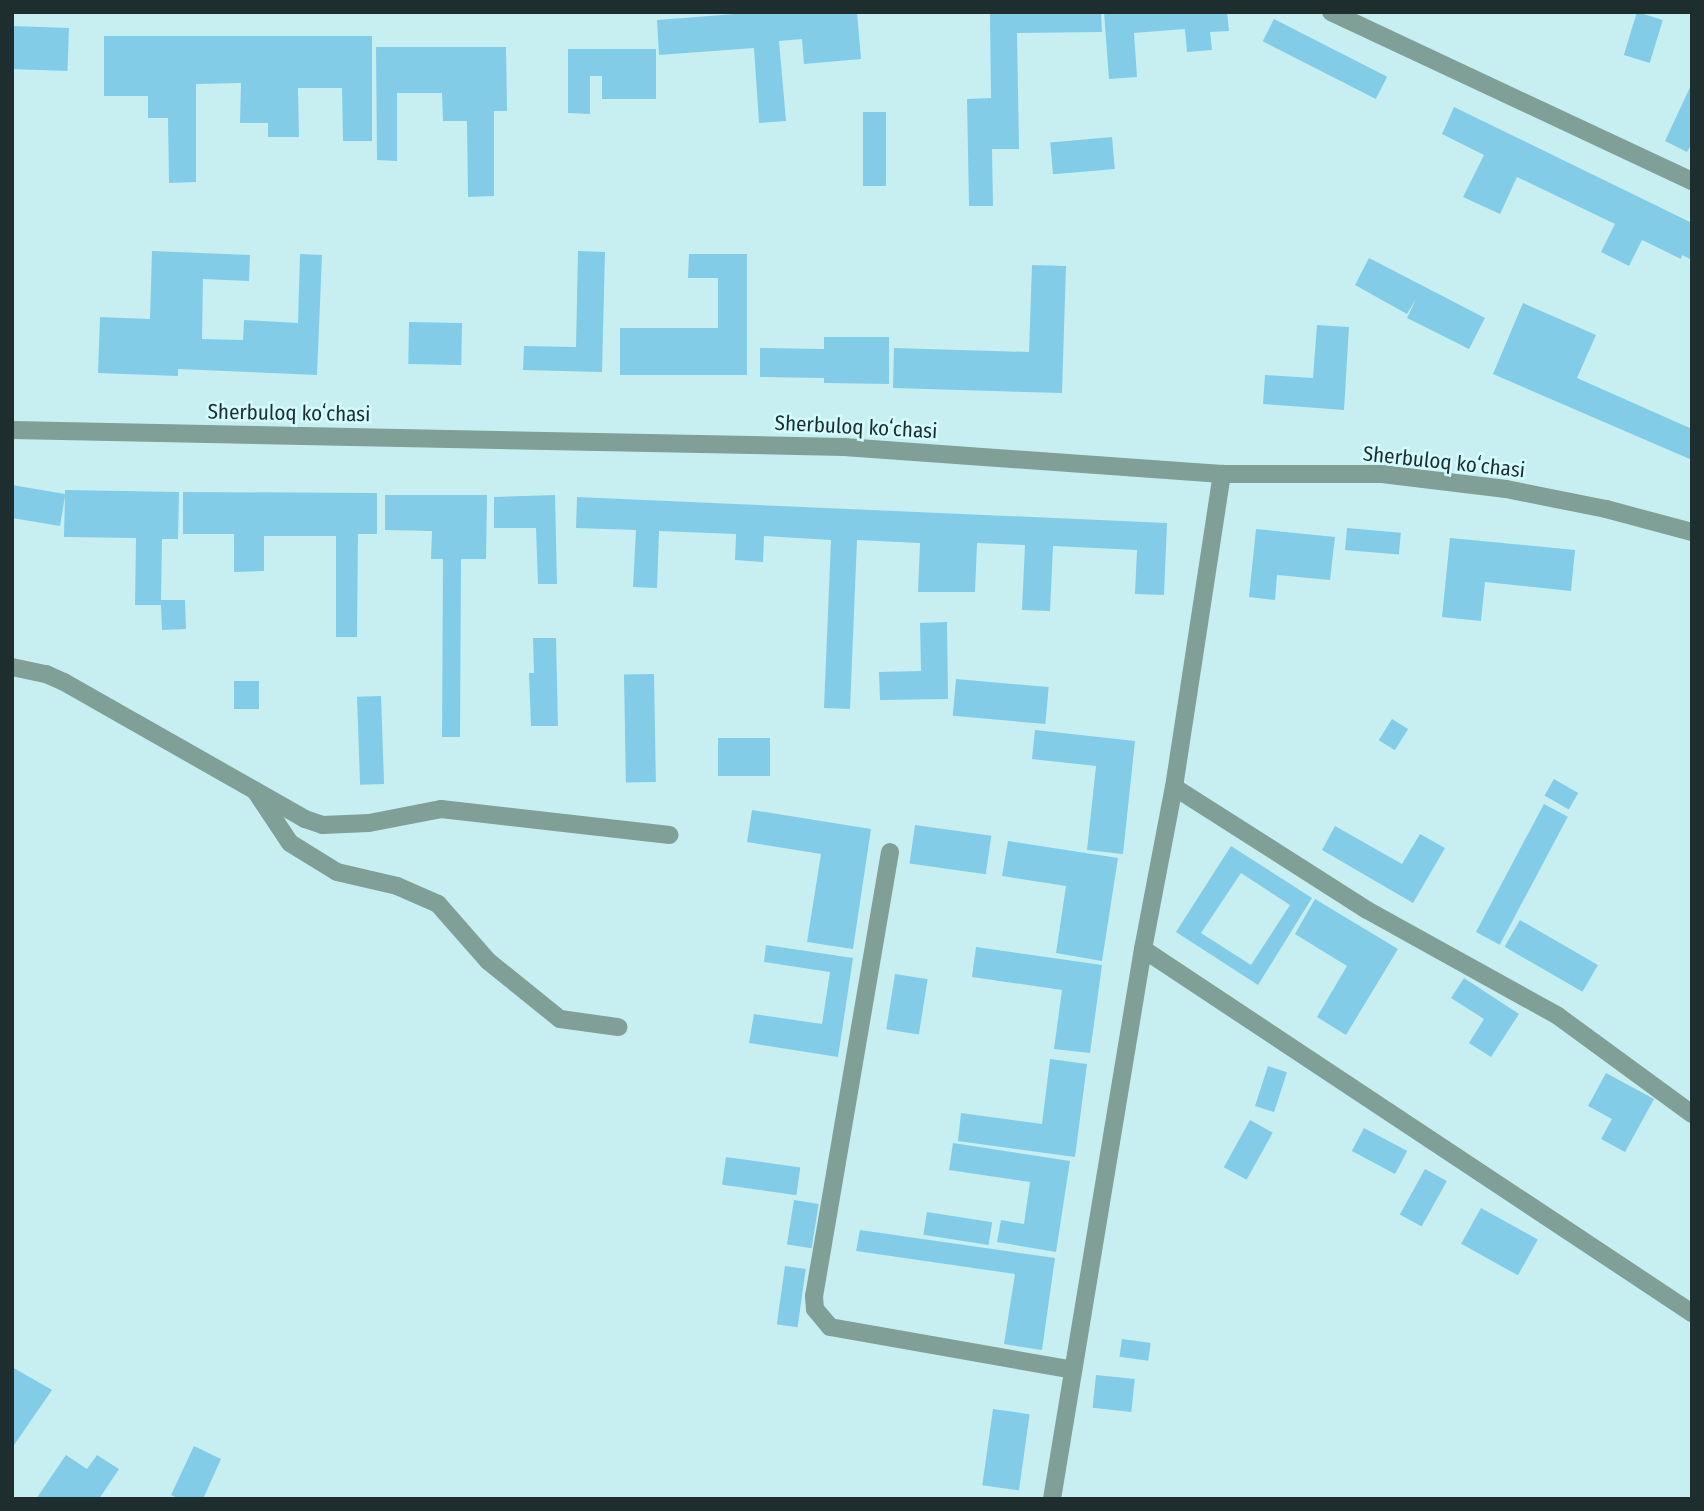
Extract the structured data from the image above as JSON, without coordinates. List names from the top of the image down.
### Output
{
  "streets": {
    "street": ["Sherbuloq koʻchasi"]
  }
}
